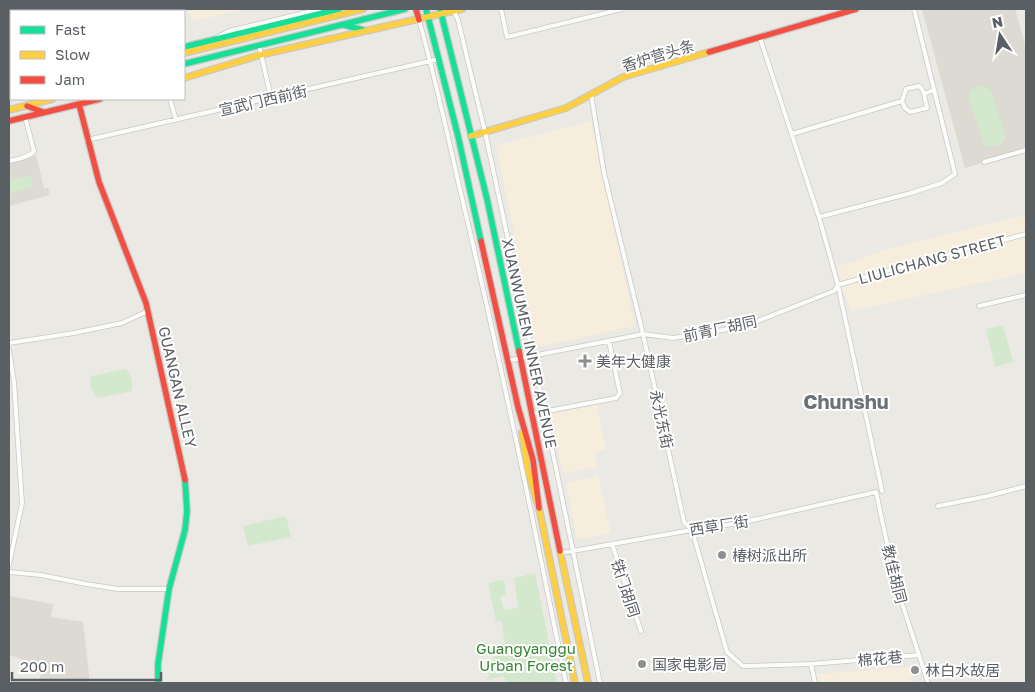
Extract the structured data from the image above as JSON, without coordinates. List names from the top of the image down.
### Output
{
  "streets": {
    "main road": ["香炉营头条", "XUANWUMEN INNER AVENUE", "GUANGAN ALLEY"],
    "street": [
      "宣武门西前街",
      "LIULICHANG STREET",
      "前青厂胡同",
      "永光东街",
      "西草厂街",
      "教佳胡同",
      "铁门胡同",
      "棉花巷"
    ]
  },
  "crossings": [
    ["香炉营头条", "XUANWUMEN INNER AVENUE"],
    ["香炉营头条", "永光东街"],
    ["宣武门西前街", "XUANWUMEN INNER AVENUE"],
    ["宣武门西前街", "GUANGAN ALLEY"],
    ["LIULICHANG STREET", "前青厂胡同"],
    ["前青厂胡同", "XUANWUMEN INNER AVENUE"],
    ["前青厂胡同", "永光东街"],
    ["XUANWUMEN INNER AVENUE", "西草厂街"],
    ["永光东街", "西草厂街"],
    ["永光东街", "棉花巷"],
    ["西草厂街", "教佳胡同"],
    ["西草厂街", "铁门胡同"],
    ["教佳胡同", "棉花巷"]
  ],
  "districts": ["Chunshu"],
  "parks": ["Guangyanggu Urban Forest"],
  "places": {
    "health": ["美年大健康"],
    "other": ["椿树派出所", "国家电影局", "林白水故居"]
  },
  "legend": ["Fast", "Slow", "Jam"],
  "scale_bar": "200 m",
  "north": "top"
}
